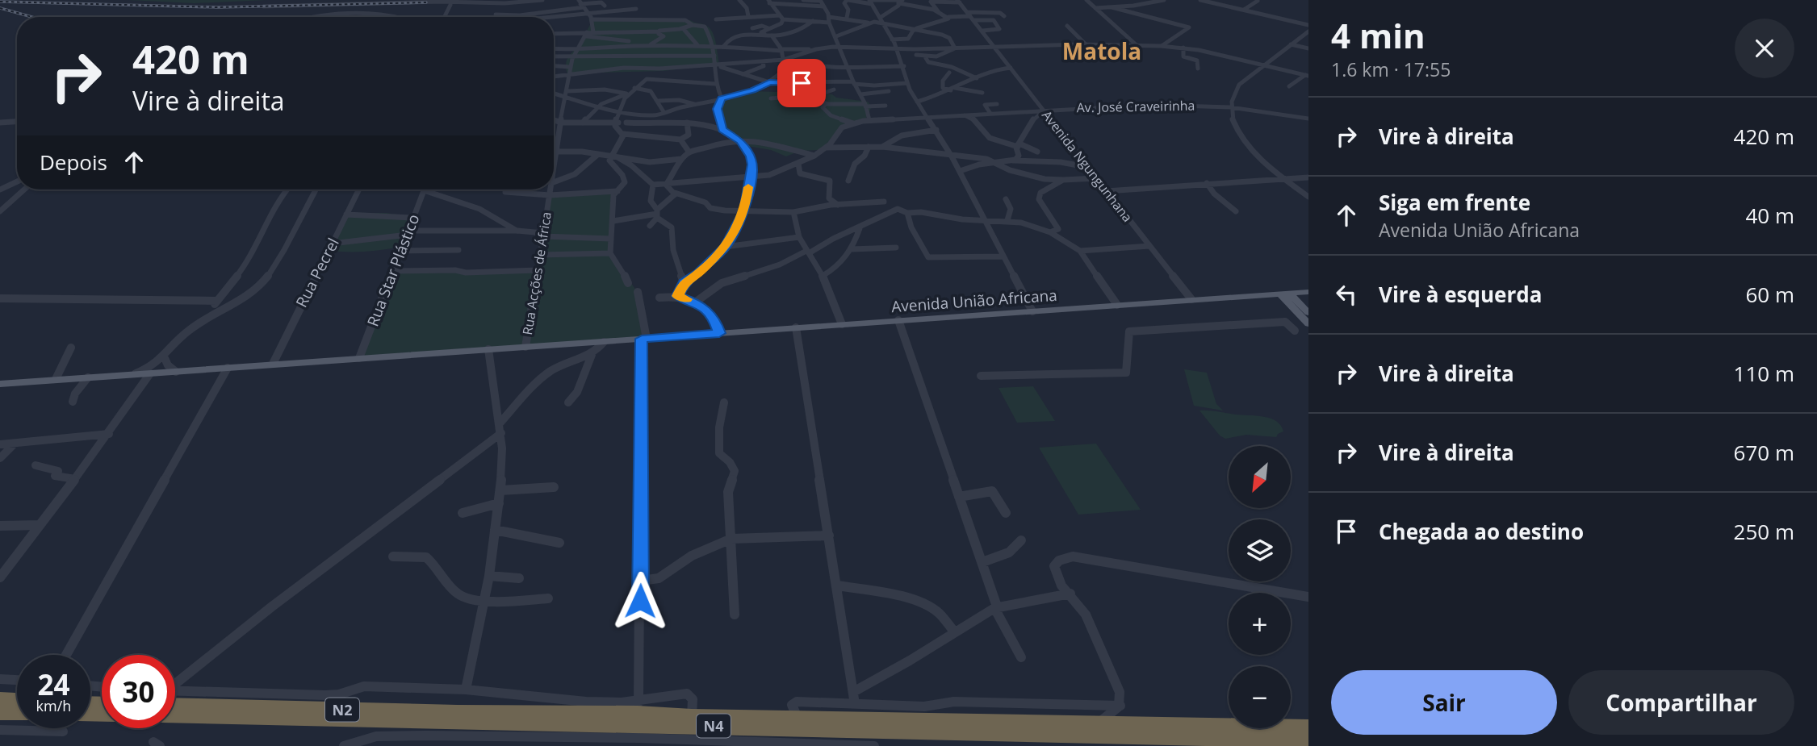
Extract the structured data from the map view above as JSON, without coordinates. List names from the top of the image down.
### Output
{
  "streets": {
    "highway": ["N2", "N4"],
    "main road": ["Avenida União Africana"],
    "street": [
      "Av. José Craveirinha",
      "Avenida Ngungunhana",
      "Rua Star Plástico",
      "Rua Pecrel",
      "Rua Acções de África"
    ]
  },
  "crossings": [
    ["Av. José Craveirinha", "Avenida Ngungunhana"],
    ["Avenida Ngungunhana", "Avenida União Africana"],
    ["Rua Acções de África", "Avenida União Africana"],
    ["N2", "N4"]
  ],
  "districts": ["Matola"],
  "north": "bottom left",
  "page": {
    "heading": ["4 min", "1.6 km · 17:55"],
    "turn": ["420 m", "Vire à direita"],
    "list": [
      {
        "name": "Vire à direita",
        "value": "420 m"
      },
      {
        "name": "Siga em frente",
        "note": "Avenida União Africana",
        "value": "40 m"
      },
      {
        "name": "Vire à esquerda",
        "value": "60 m"
      },
      {
        "name": "Vire à direita",
        "value": "110 m"
      },
      {
        "name": "Vire à direita",
        "value": "670 m"
      },
      {
        "name": "Chegada ao destino",
        "value": "250 m"
      }
    ],
    "then": "Depois",
    "map_buttons": ["+", "−"],
    "speed": "24 km/h",
    "limit": "30",
    "buttons": ["Sair", "Compartilhar"]
  }
}
